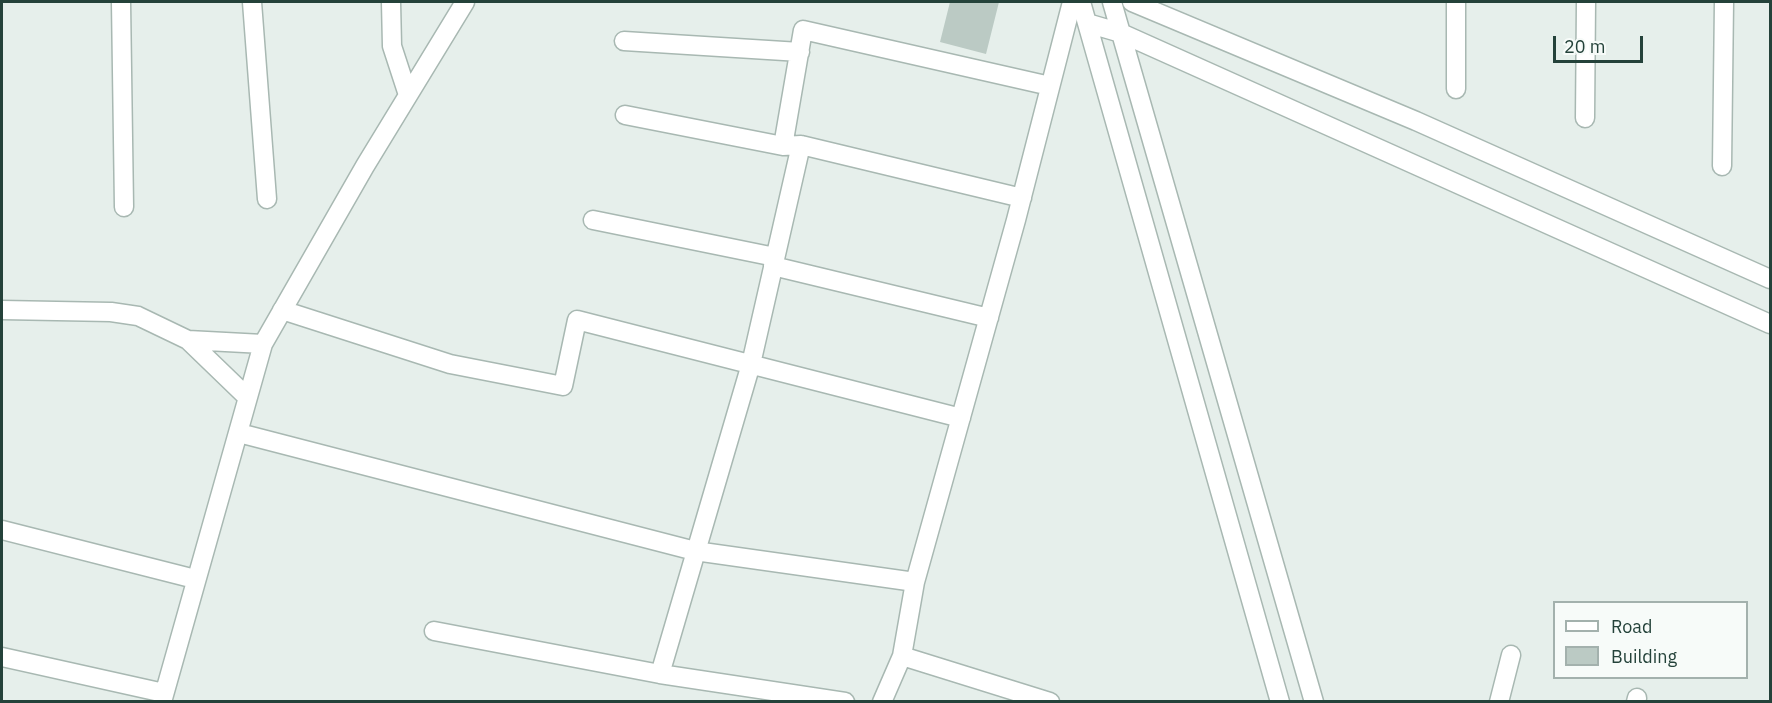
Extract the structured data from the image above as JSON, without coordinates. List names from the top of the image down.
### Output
{
  "legend": ["Road", "Building"],
  "scale_bar": "20 m"
}
